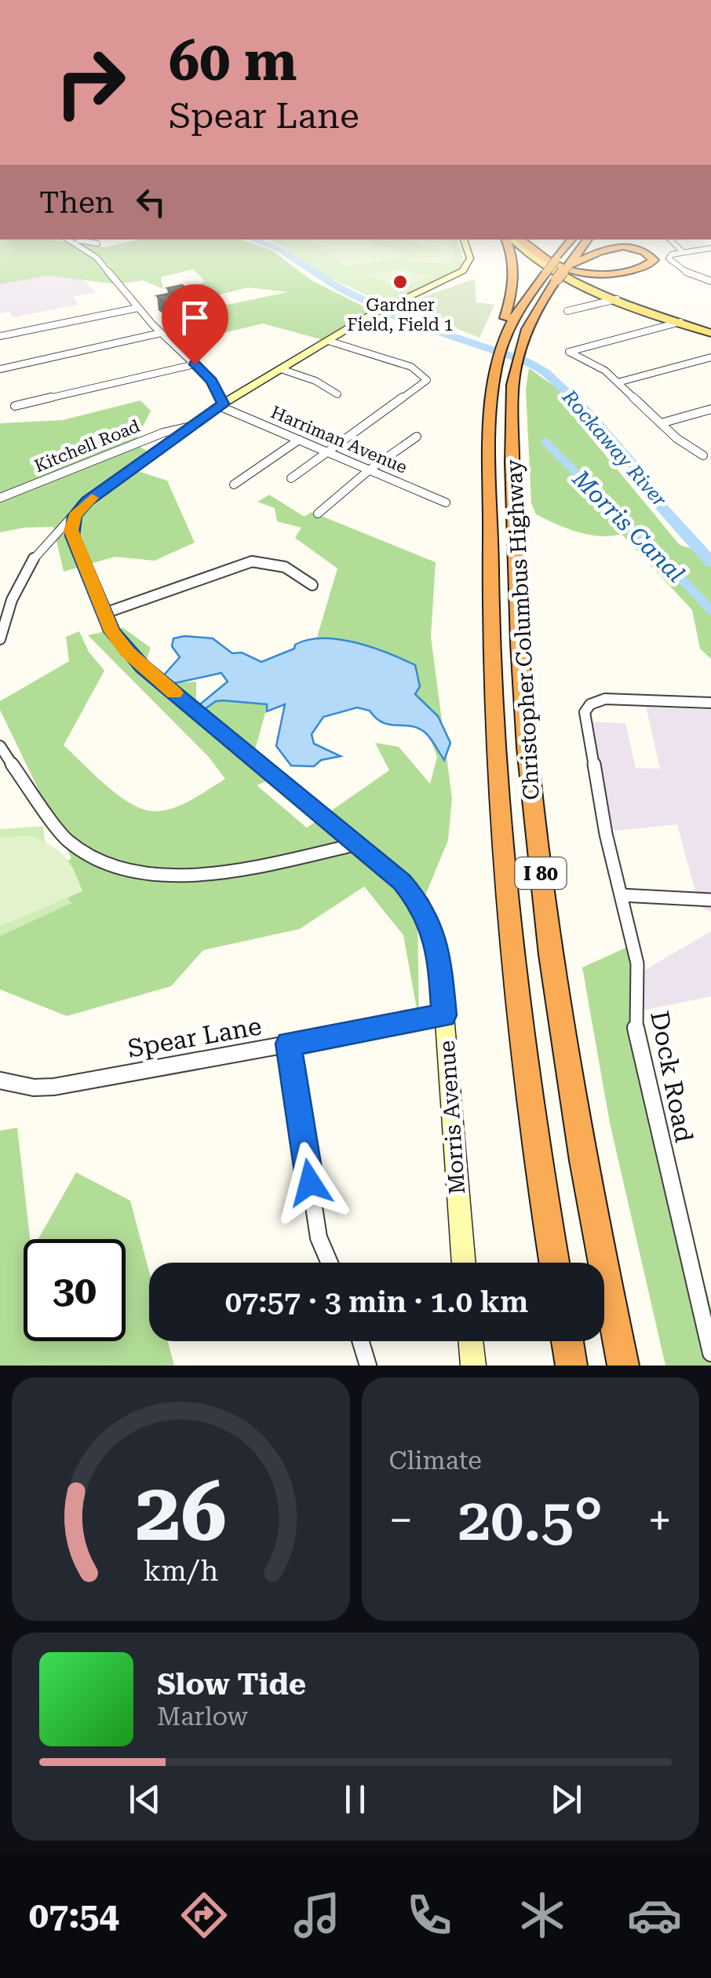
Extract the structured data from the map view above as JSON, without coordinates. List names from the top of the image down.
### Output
{
  "streets": {
    "highway": ["Christopher Columbus Highway", "I 80"],
    "street": [
      "Harriman Avenue",
      "Kitchell Road",
      "Spear Lane",
      "Dock Road",
      "Morris Avenue"
    ]
  },
  "crossings": [
    ["Spear Lane", "Morris Avenue"]
  ],
  "water": ["Rockaway River", "Morris Canal"],
  "places": ["Gardner Field, Field 1"],
  "page": {
    "turn": ["60 m", "Spear Lane"],
    "then": "Then",
    "limit": "30",
    "trip": "07:57 · 3 min · 1.0 km",
    "tile": "Climate",
    "heat": ["−", "20.5°", "+"],
    "song": ["Slow Tide", "Marlow"],
    "tabs": "07:54",
    "gauge": ["26", "km/h"]
  }
}
